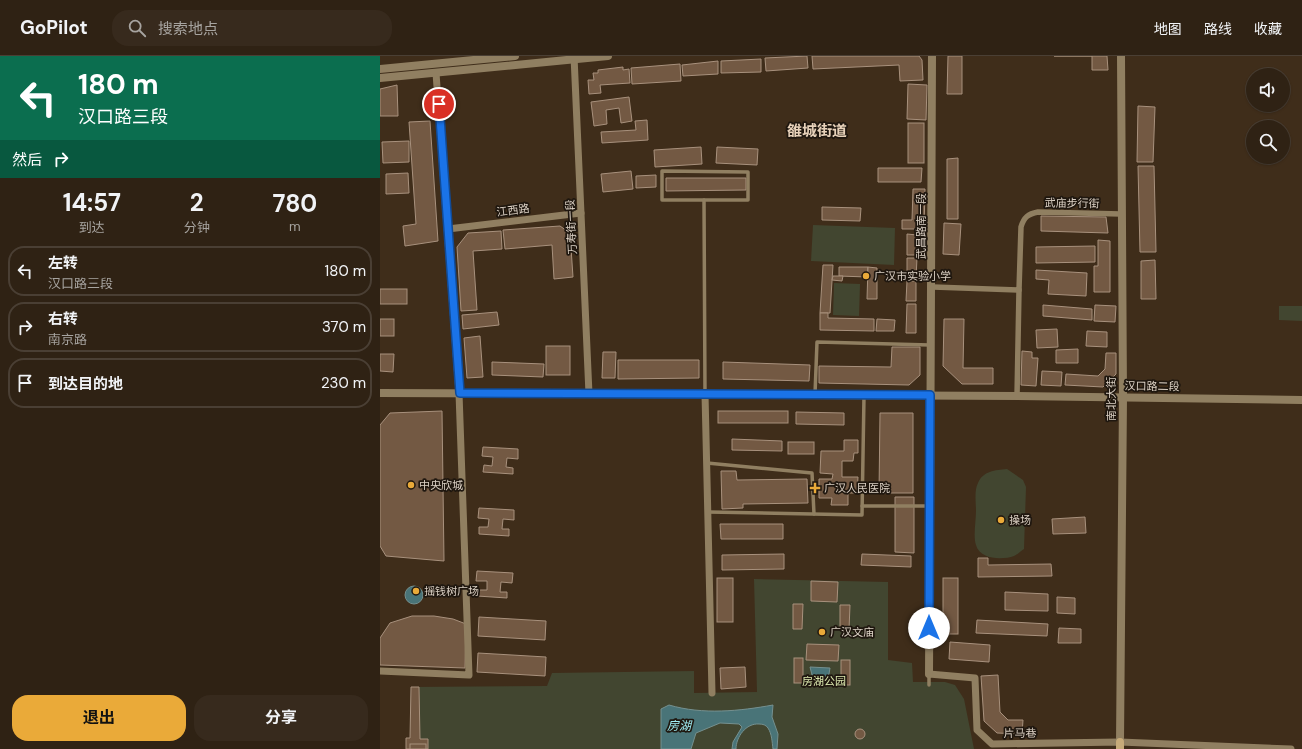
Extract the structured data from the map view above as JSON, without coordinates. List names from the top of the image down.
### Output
{
  "streets": {
    "street": [
      "武庙步行街",
      "江西路",
      "武昌路南一段",
      "万寿街一段",
      "汉口路二段",
      "南北大街",
      "片马巷"
    ]
  },
  "crossings": [
    ["武庙步行街", "汉口路二段"],
    ["武庙步行街", "南北大街"],
    ["江西路", "万寿街一段"],
    ["武昌路南一段", "汉口路二段"],
    ["武昌路南一段", "片马巷"],
    ["万寿街一段", "汉口路二段"],
    ["汉口路二段", "南北大街"],
    ["南北大街", "片马巷"]
  ],
  "districts": ["雒城街道"],
  "water": ["房湖"],
  "parks": ["房湖公园"],
  "places": {
    "other": [
      "广汉市实验小学",
      "中央欣城",
      "操场",
      "摇钱树广场",
      "广汉文庙"
    ],
    "health": ["广汉人民医院"]
  },
  "page": {
    "header": "GoPilot",
    "search": "搜索地点",
    "nav": ["地图", "路线", "收藏"],
    "turn": ["180 m", "汉口路三段"],
    "then": "然后",
    "eta": [
      "14:57",
      "到达",
      "2",
      "分钟",
      "780",
      "m"
    ],
    "list": [
      {
        "name": "左转",
        "note": "汉口路三段",
        "value": "180 m"
      },
      {
        "name": "右转",
        "note": "南京路",
        "value": "370 m"
      },
      {
        "name": "到达目的地",
        "value": "230 m"
      }
    ],
    "buttons": ["退出", "分享"]
  }
}
